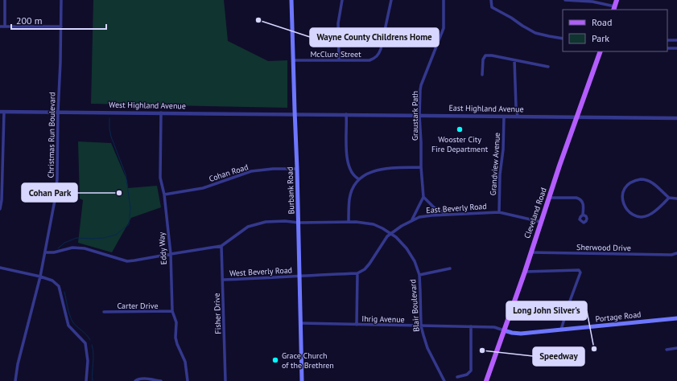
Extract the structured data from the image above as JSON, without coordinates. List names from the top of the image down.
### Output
{
  "streets": {
    "main road": ["Burbank Road", "Cleveland Road", "Portage Road"],
    "street": [
      "McClure Street",
      "West Highland Avenue",
      "East Highland Avenue",
      "Graustark Path",
      "Christmas Run Boulevard",
      "Grandview Avenue",
      "Cohan Road",
      "East Beverly Road",
      "Sherwood Drive",
      "Eddy Way",
      "West Beverly Road",
      "Carter Drive",
      "Blair Boulevard",
      "Fisher Drive",
      "Ihrig Avenue"
    ]
  },
  "crossings": [
    ["McClure Street", "Burbank Road"],
    ["West Highland Avenue", "East Highland Avenue"],
    ["West Highland Avenue", "Christmas Run Boulevard"],
    ["West Highland Avenue", "Burbank Road"],
    ["West Highland Avenue", "Eddy Way"],
    ["East Highland Avenue", "Graustark Path"],
    ["East Highland Avenue", "Grandview Avenue"],
    ["East Highland Avenue", "Burbank Road"],
    ["East Highland Avenue", "Cleveland Road"],
    ["Grandview Avenue", "East Beverly Road"],
    ["Cohan Road", "Burbank Road"],
    ["Cohan Road", "Eddy Way"],
    ["Burbank Road", "West Beverly Road"],
    ["Burbank Road", "Blair Boulevard"],
    ["Burbank Road", "Ihrig Avenue"],
    ["East Beverly Road", "Cleveland Road"],
    ["East Beverly Road", "Blair Boulevard"],
    ["Cleveland Road", "Sherwood Drive"],
    ["Cleveland Road", "Portage Road"],
    ["Cleveland Road", "Ihrig Avenue"],
    ["Eddy Way", "Carter Drive"],
    ["West Beverly Road", "Fisher Drive"],
    ["Blair Boulevard", "Fisher Drive"],
    ["Blair Boulevard", "Ihrig Avenue"],
    ["Portage Road", "Ihrig Avenue"]
  ],
  "places": [
    "Wayne County Childrens Home",
    "Wooster City Fire Department",
    "Cohan Park",
    "Long John Silver's",
    "Speedway",
    "Grace Church of the Brethren"
  ],
  "legend": ["Road", "Park"],
  "scale_bar": "200 m"
}
